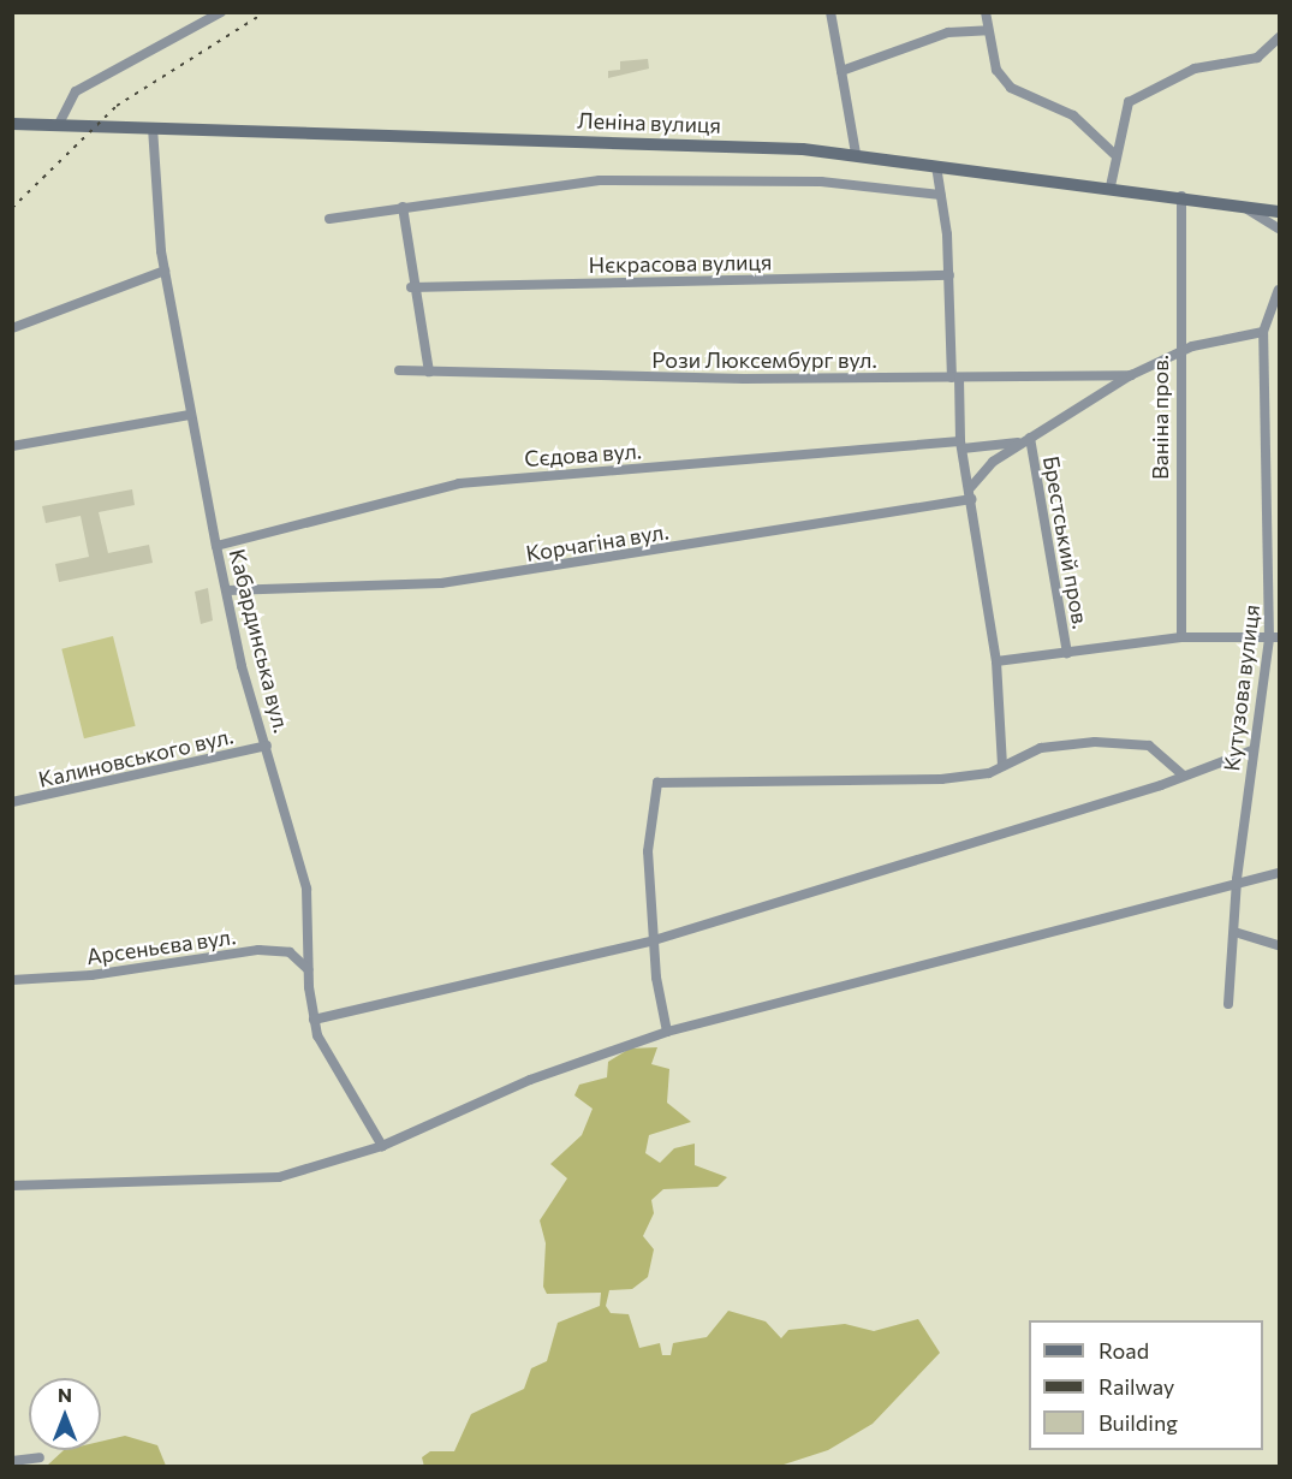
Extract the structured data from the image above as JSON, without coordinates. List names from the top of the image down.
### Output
{
  "streets": {
    "main road": ["Леніна вулиця"],
    "street": [
      "Нєкрасова вулиця",
      "Рози Люксембург вул.",
      "Ваніна пров.",
      "Сєдова вул.",
      "Корчагіна вул.",
      "Брестський пров.",
      "Кабардинська вул.",
      "Кутузова вулиця",
      "Калиновського вул.",
      "Арсеньєва вул."
    ]
  },
  "crossings": [
    ["Леніна вулиця", "Ваніна пров."],
    ["Леніна вулиця", "Кабардинська вул."],
    ["Сєдова вул.", "Брестський пров."],
    ["Сєдова вул.", "Кабардинська вул."],
    ["Корчагіна вул.", "Кабардинська вул."],
    ["Кабардинська вул.", "Калиновського вул."],
    ["Кабардинська вул.", "Арсеньєва вул."]
  ],
  "legend": ["Road", "Railway", "Building"],
  "north": "top"
}
